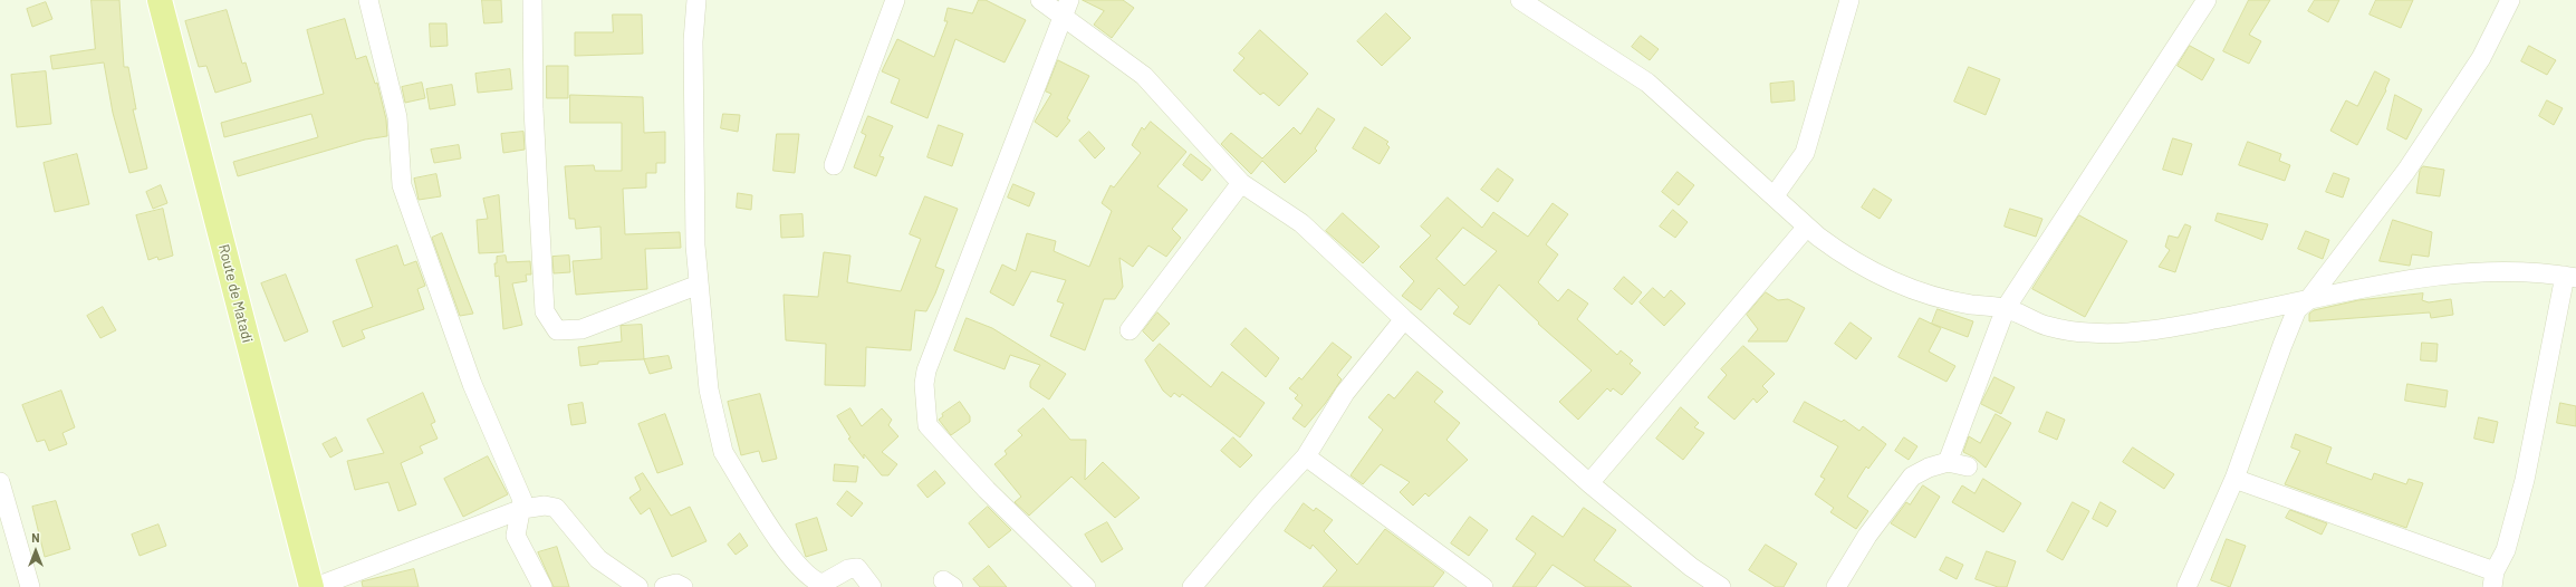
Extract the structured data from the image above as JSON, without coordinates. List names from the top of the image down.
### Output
{
  "streets": {
    "highway": ["Route de Matadi"]
  },
  "north": "top"
}
